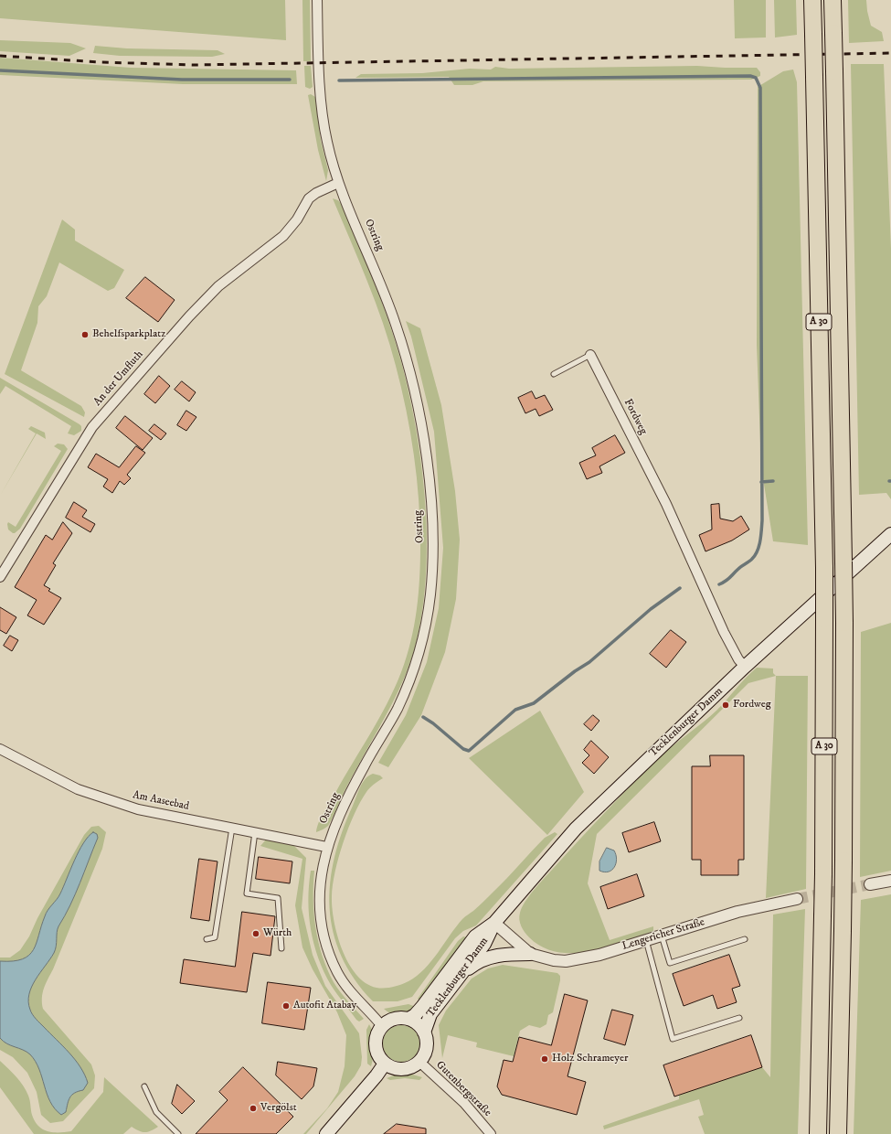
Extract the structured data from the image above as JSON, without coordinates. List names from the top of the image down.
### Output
{
  "streets": {
    "highway": ["A 30"],
    "main road": ["Tecklenburger Damm", "Lengericher Straße"],
    "street": [
      "Ostring",
      "An der Umfluth",
      "Fordweg",
      "Am Aaseebad",
      "Gutenbergstraße"
    ]
  },
  "crossings": [
    ["Ostring", "An der Umfluth"],
    ["Ostring", "Tecklenburger Damm"],
    ["Ostring", "Am Aaseebad"],
    ["Ostring", "Gutenbergstraße"],
    ["Fordweg", "Tecklenburger Damm"],
    ["Tecklenburger Damm", "Lengericher Straße"],
    ["Tecklenburger Damm", "Gutenbergstraße"]
  ],
  "places": [
    "Behelfsparkplatz",
    "Fordweg",
    "Würth",
    "Autofit Atabay",
    "Holz Schrameyer",
    "Vergölst"
  ]
}
